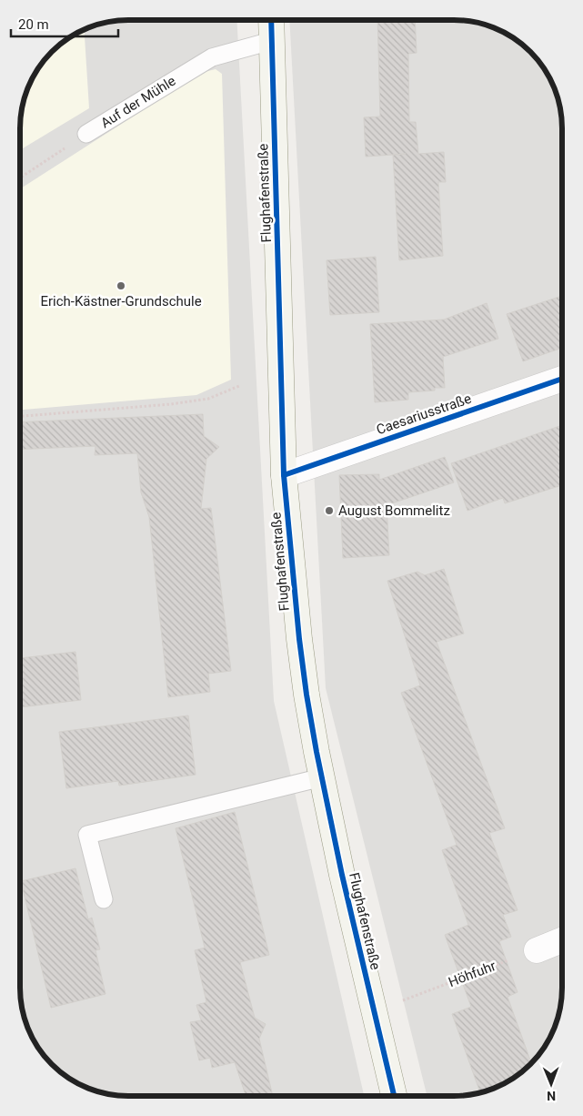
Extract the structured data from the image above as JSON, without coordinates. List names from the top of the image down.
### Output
{
  "streets": {
    "main road": ["Flughafenstraße"],
    "street": ["Caesariusstraße"],
    "lane": ["Auf der Mühle"],
    "path": ["Höhfuhr"]
  },
  "crossings": [
    ["Auf der Mühle", "Flughafenstraße"],
    ["Flughafenstraße", "Caesariusstraße"],
    ["Flughafenstraße", "Höhfuhr"]
  ],
  "places": ["Erich-Kästner-Grundschule", "August Bommelitz"],
  "scale_bar": "20 m",
  "north": "bottom"
}
